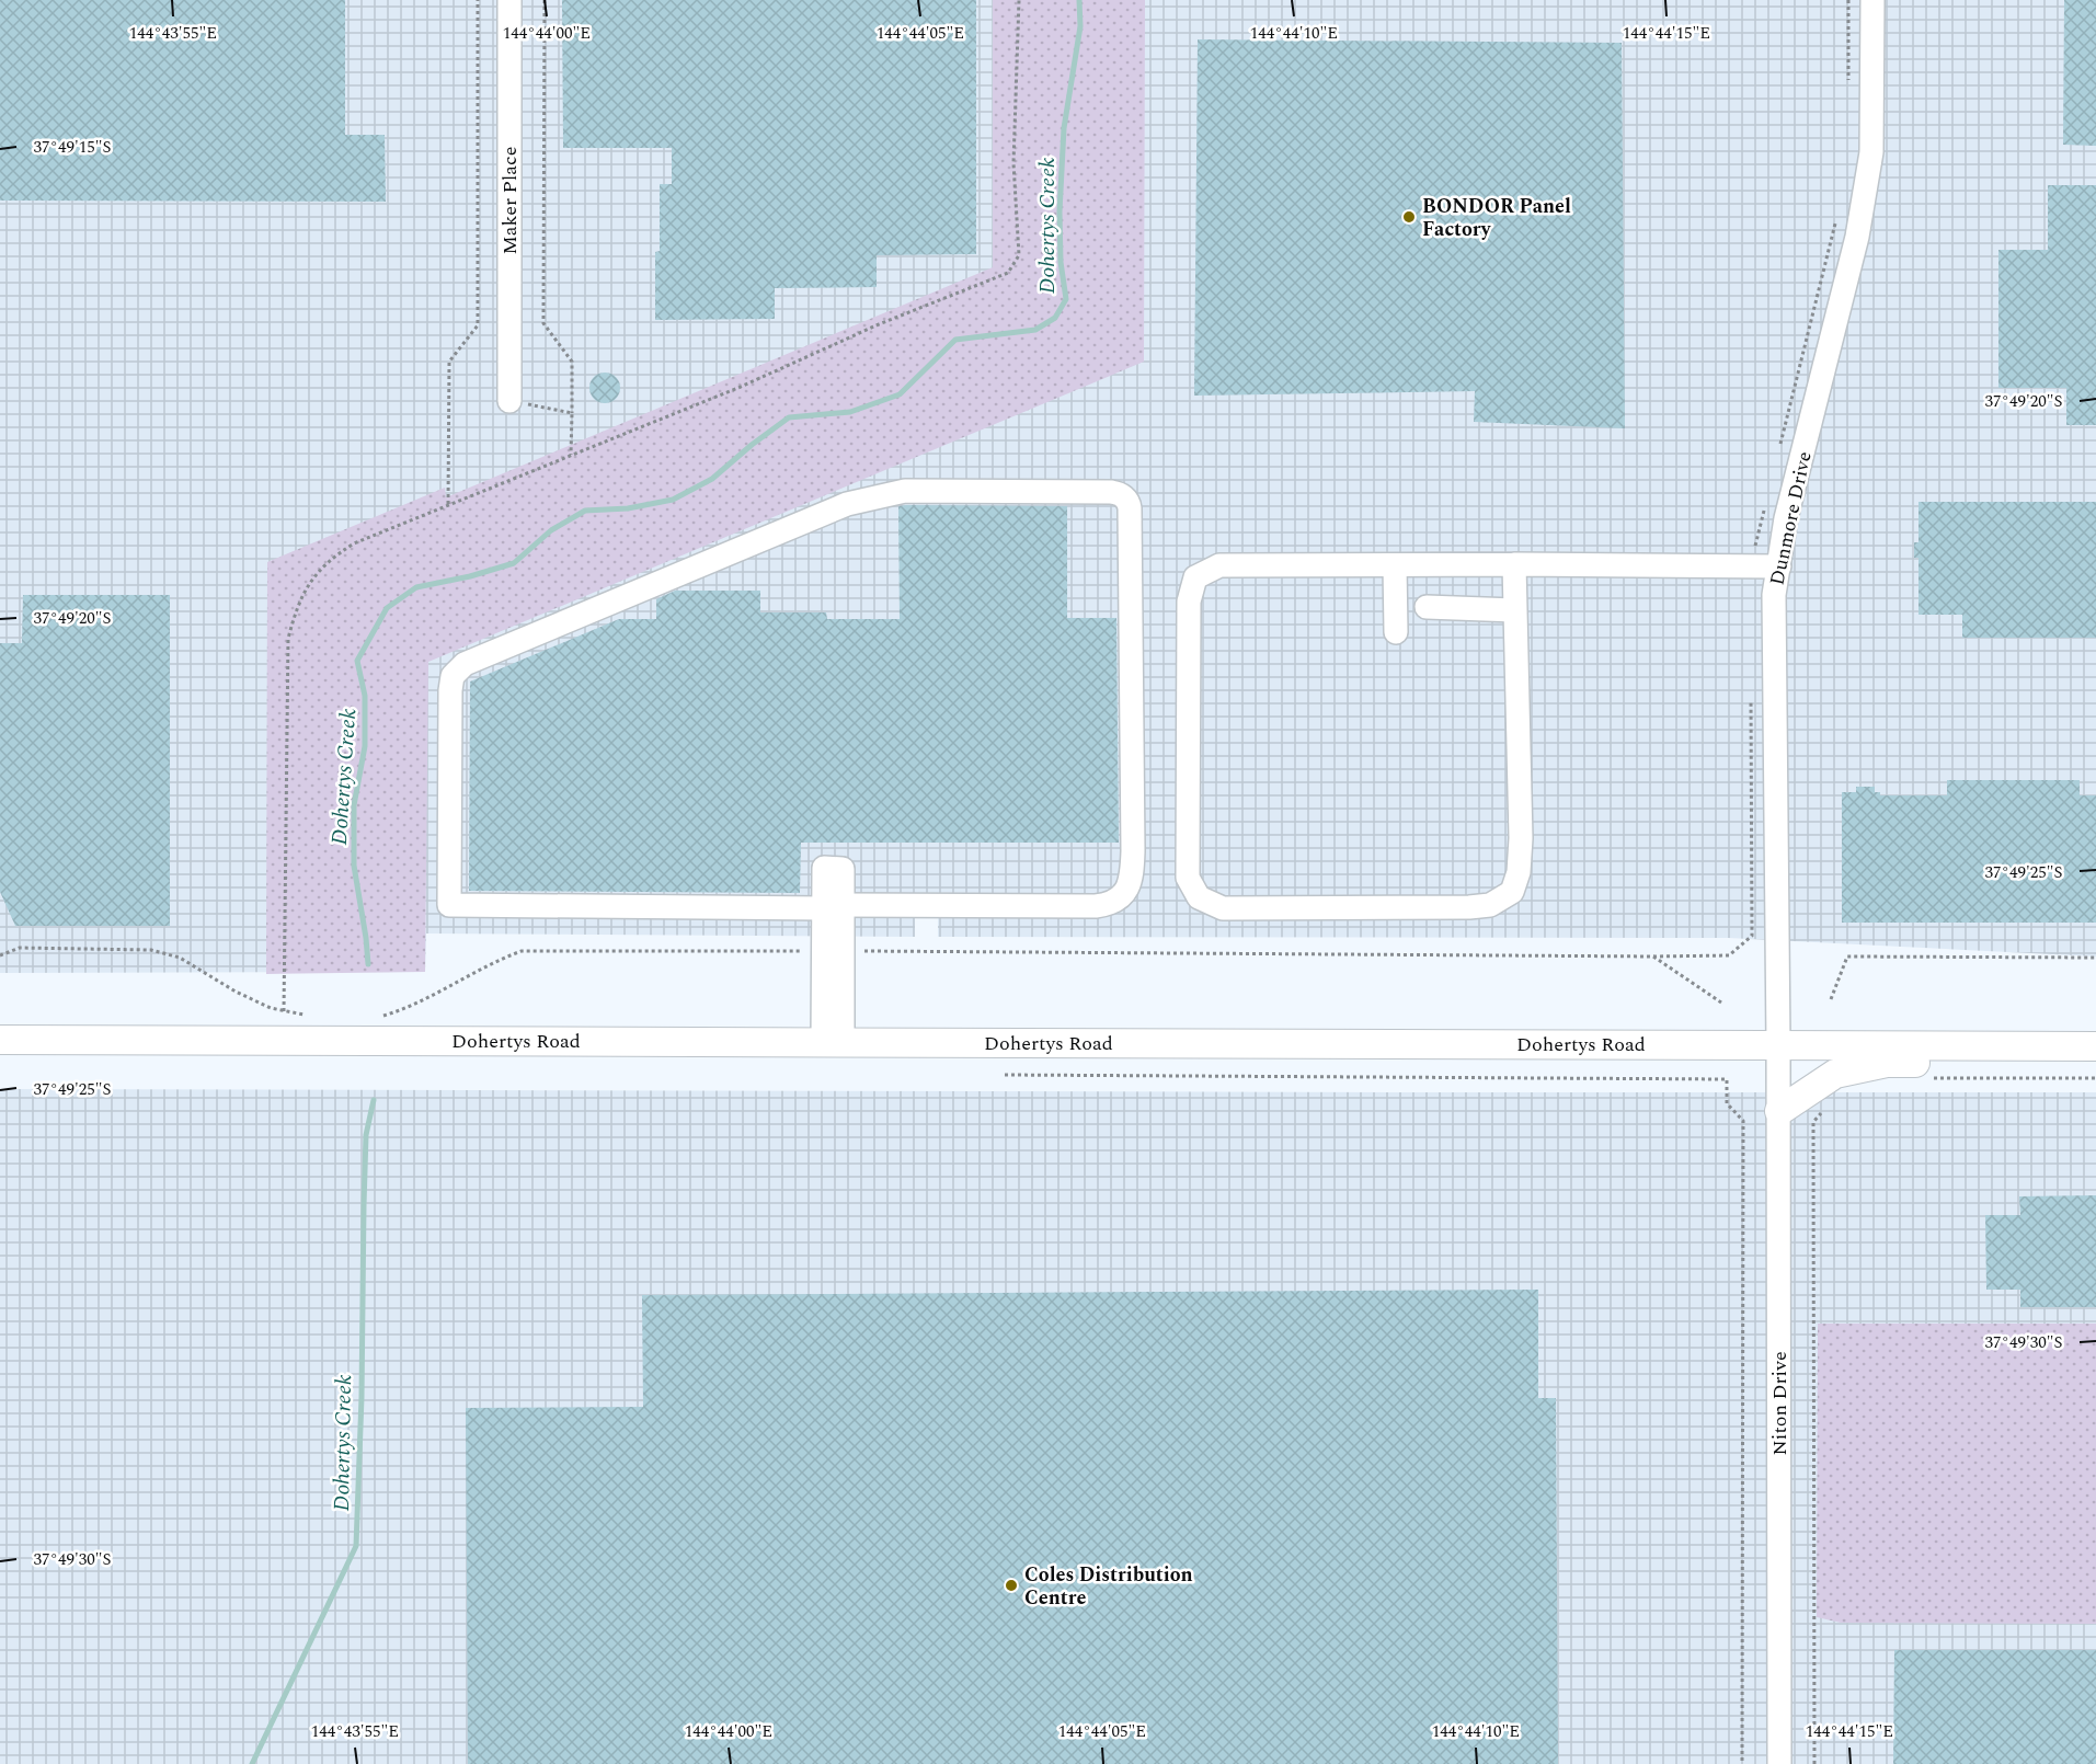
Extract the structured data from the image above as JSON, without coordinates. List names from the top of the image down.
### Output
{
  "streets": {
    "main road": ["Dohertys Road"],
    "street": ["Maker Place", "Dunmore Drive", "Niton Drive"]
  },
  "crossings": [
    ["Dunmore Drive", "Dohertys Road"],
    ["Dunmore Drive", "Niton Drive"],
    ["Dohertys Road", "Niton Drive"]
  ],
  "water": ["Dohertys Creek"],
  "places": ["BONDOR Panel Factory", "Coles Distribution Centre"],
  "coordinates": [
    "144°43'55\"E",
    "144°44'00\"E",
    "144°44'05\"E",
    "144°44'10\"E",
    "144°44'15\"E",
    "37°49'15\"S",
    "37°49'20\"S",
    "37°49'25\"S",
    "37°49'30\"S"
  ]
}
